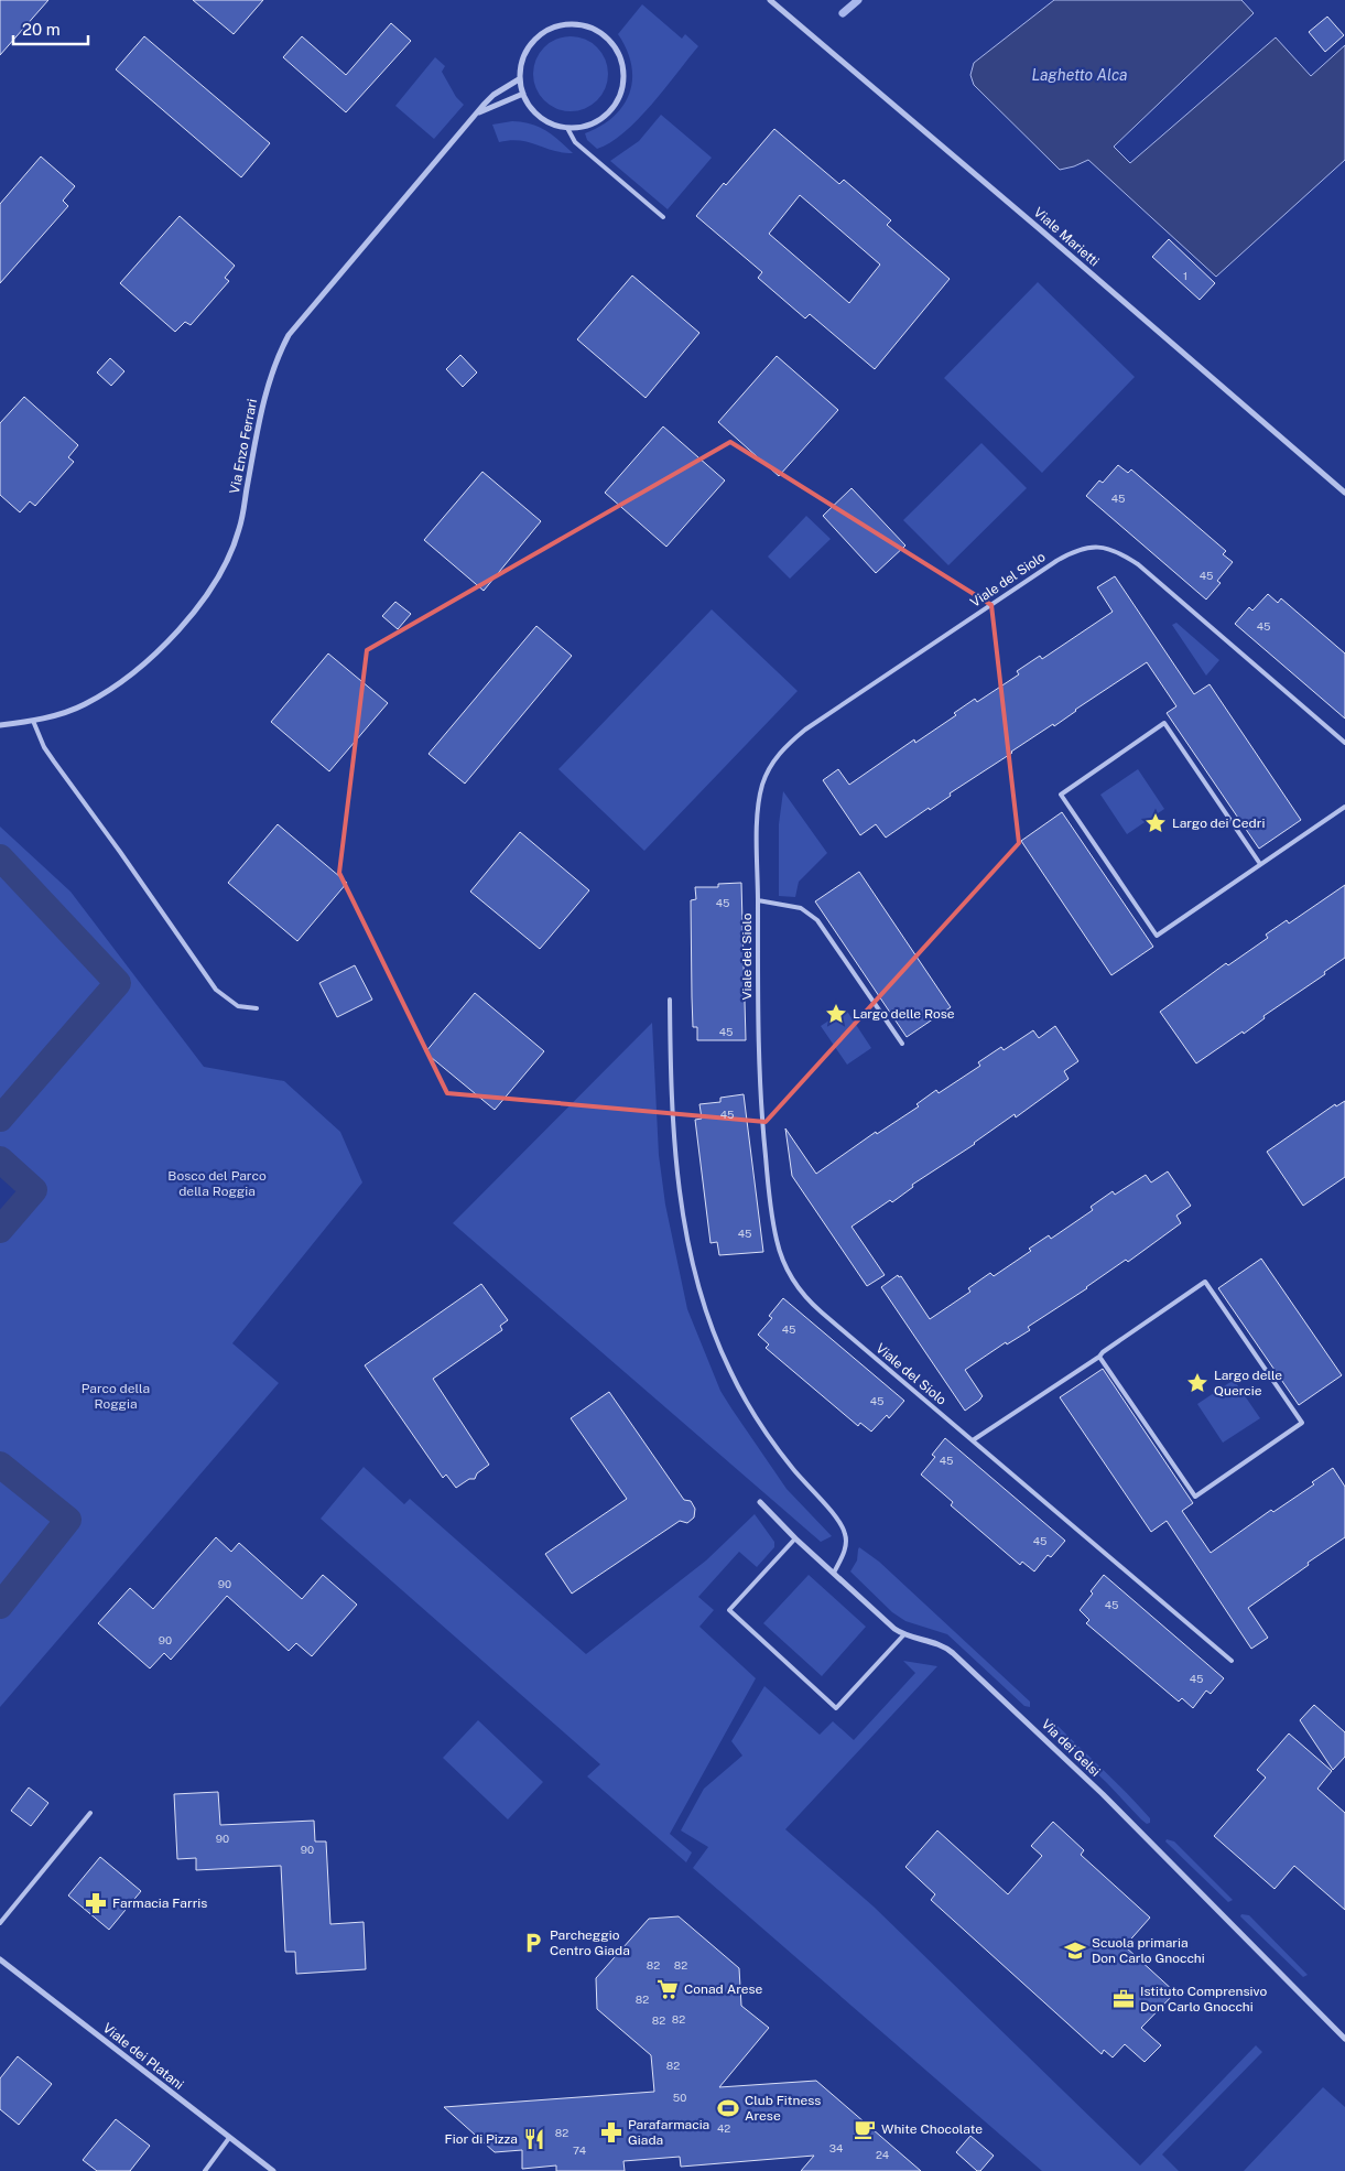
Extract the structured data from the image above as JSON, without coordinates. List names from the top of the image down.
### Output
{
  "streets": {
    "street": [
      "Viale Marietti",
      "Via Enzo Ferrari",
      "Via dei Gelsi",
      "Viale dei Platani"
    ],
    "lane": ["Viale del Siolo"]
  },
  "water": ["Laghetto Alca"],
  "parks": ["Bosco del Parco della Roggia", "Parco della Roggia"],
  "places": {
    "place": ["Largo dei Cedri", "Largo delle Rose", "Largo delle Quercie"],
    "pharmacy": ["Farmacia Farris", "Parafarmacia Giada"],
    "parking": ["Parcheggio Centro Giada"],
    "school or university": ["Scuola primaria Don Carlo Gnocchi"],
    "supermarket": ["Conad Arese"],
    "office": ["Istituto Comprensivo Don Carlo Gnocchi"],
    "sports": ["Club Fitness Arese"],
    "cafe": ["White Chocolate"],
    "restaurant": ["Fior di Pizza"]
  },
  "house_numbers": [
    "1",
    "45",
    "45",
    "45",
    "45",
    "45",
    "45",
    "45",
    "45",
    "45",
    "45",
    "45",
    "90",
    "45",
    "90",
    "45",
    "90",
    "90",
    "82",
    "82",
    "82",
    "82",
    "82",
    "82",
    "50",
    "42",
    "82",
    "34",
    "74",
    "24"
  ],
  "scale_bar": "20 m"
}
